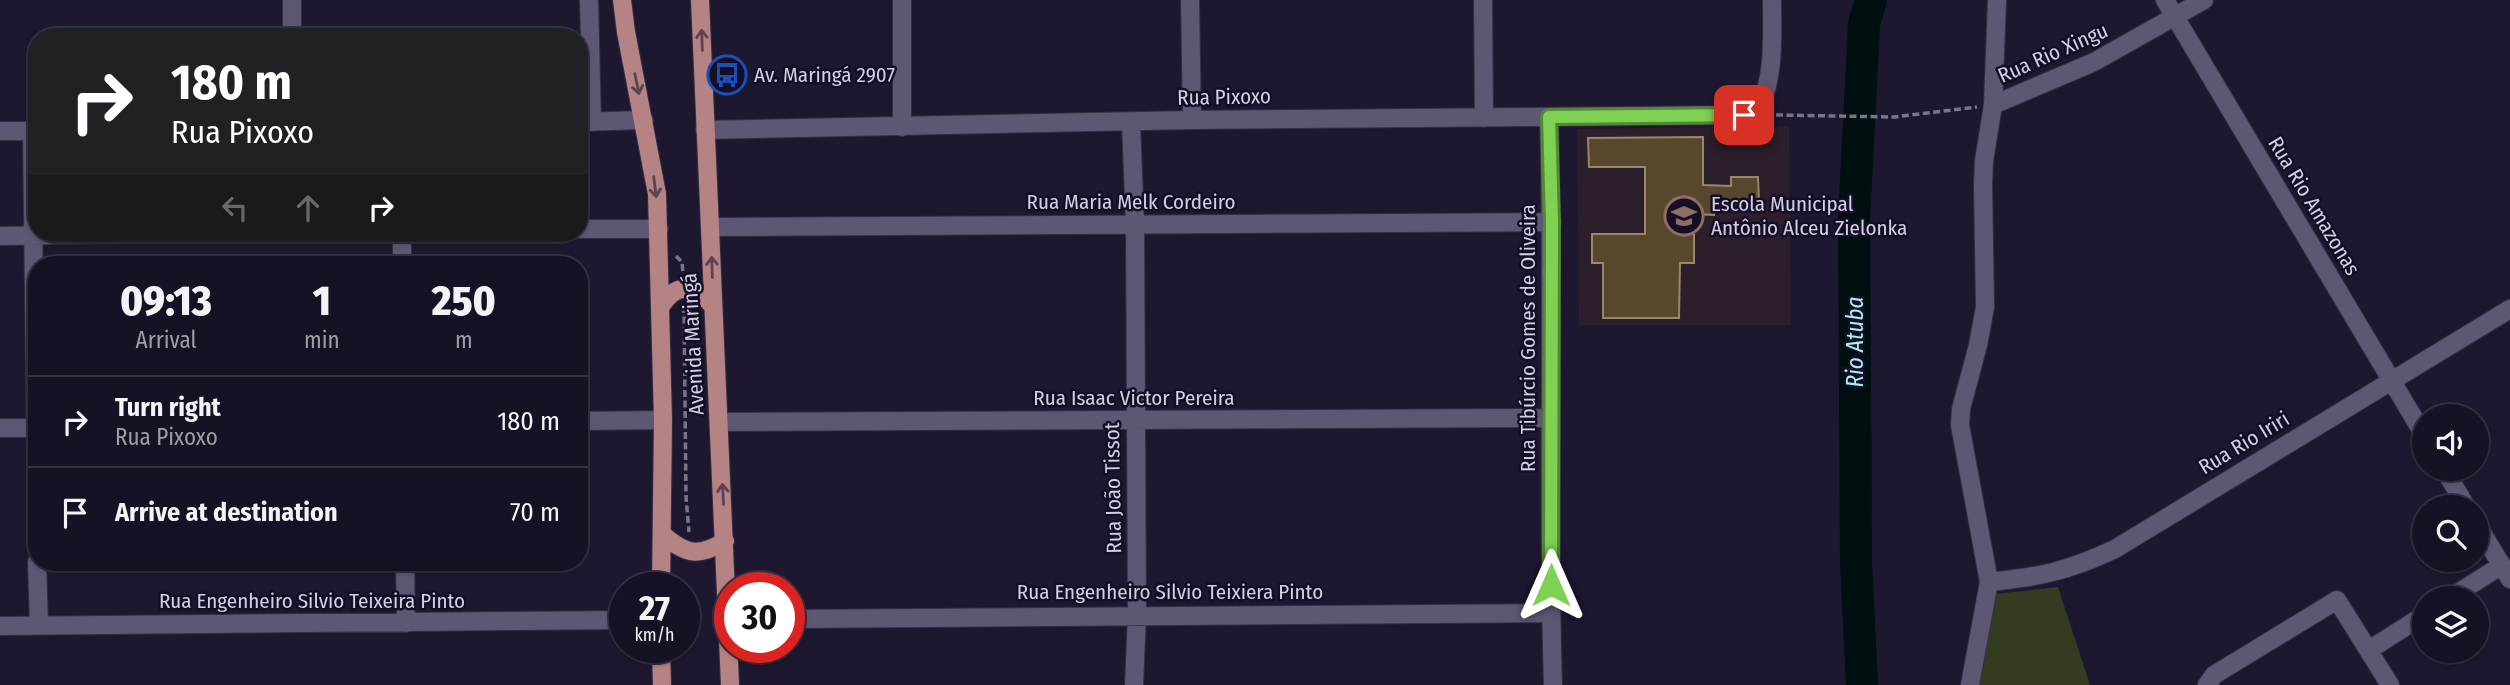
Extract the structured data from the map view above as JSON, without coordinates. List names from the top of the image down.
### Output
{
  "streets": {
    "main road": ["Avenida Maringá"],
    "street": [
      "Rua Rio Xingu",
      "Rua Pixoxo",
      "Rua Maria Melk Cordeiro",
      "Rua Rio Amazonas",
      "Rua Tibúrcio Gomes de Oliveira",
      "Rua Isaac Victor Pereira",
      "Rua Rio Iriri",
      "Rua João Tissot",
      "Rua Engenheiro Silvio Teixiera Pinto",
      "Rua Engenheiro Silvio Teixeira Pinto"
    ]
  },
  "crossings": [
    ["Rua Rio Xingu", "Rua Rio Amazonas"],
    ["Rua Pixoxo", "Rua Tibúrcio Gomes de Oliveira"],
    ["Rua Pixoxo", "Avenida Maringá"],
    ["Rua Pixoxo", "Rua João Tissot"],
    ["Rua Maria Melk Cordeiro", "Rua Tibúrcio Gomes de Oliveira"],
    ["Rua Maria Melk Cordeiro", "Avenida Maringá"],
    ["Rua Maria Melk Cordeiro", "Rua João Tissot"],
    ["Rua Rio Amazonas", "Rua Rio Iriri"],
    ["Rua Tibúrcio Gomes de Oliveira", "Rua Isaac Victor Pereira"],
    ["Rua Tibúrcio Gomes de Oliveira", "Rua Engenheiro Silvio Teixiera Pinto"],
    ["Avenida Maringá", "Rua Isaac Victor Pereira"],
    ["Rua Isaac Victor Pereira", "Rua João Tissot"],
    ["Rua João Tissot", "Rua Engenheiro Silvio Teixiera Pinto"]
  ],
  "water": ["Rio Atuba"],
  "places": {
    "bus stop": ["Av. Maringá 2907"],
    "school or university": ["Escola Municipal Antônio Alceu Zielonka"]
  },
  "page": {
    "turn": ["180 m", "Rua Pixoxo"],
    "eta": [
      "09:13",
      "Arrival",
      "1",
      "min",
      "250",
      "m"
    ],
    "list": [
      {
        "name": "Turn right",
        "note": "Rua Pixoxo",
        "value": "180 m"
      },
      {
        "name": "Arrive at destination",
        "value": "70 m"
      }
    ],
    "speed": "27 km/h",
    "limit": "30"
  }
}
